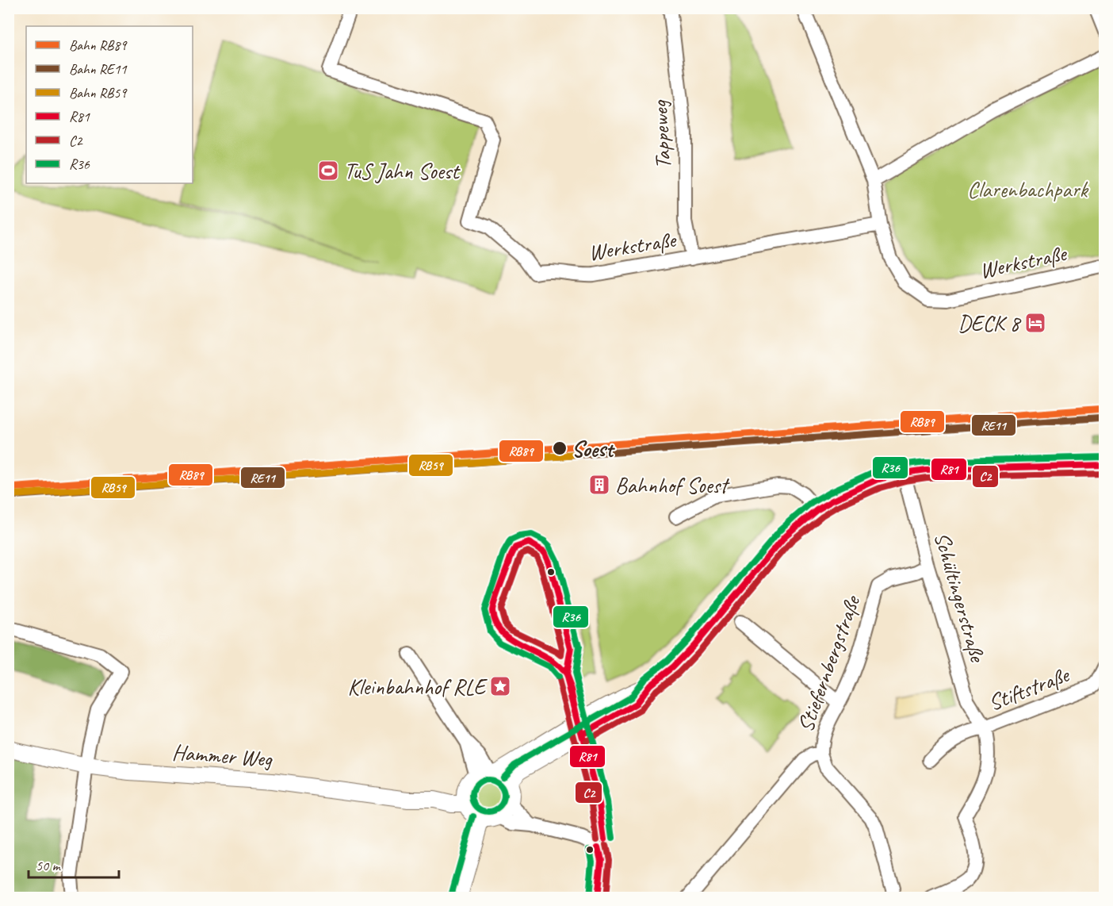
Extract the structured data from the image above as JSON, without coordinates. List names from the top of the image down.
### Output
{
  "streets": {
    "street": [
      "Tappeweg",
      "Werkstraße",
      "Schültingerstraße",
      "Stiefernbergstraße",
      "Stiftstraße",
      "Hammer Weg"
    ]
  },
  "crossings": [
    ["Tappeweg", "Werkstraße"],
    ["Schültingerstraße", "Stiefernbergstraße"],
    ["Schültingerstraße", "Stiftstraße"]
  ],
  "parks": ["Clarenbachpark"],
  "places": {
    "sports": ["TuS Jahn Soest"],
    "hotel": ["DECK 8"],
    "other": ["Soest"],
    "building": ["Bahnhof Soest"],
    "place": ["Kleinbahnhof RLE"]
  },
  "lines": [
    "rail line RB89",
    "rail line RE11",
    "rail line RB59",
    "transit line R36",
    "transit line R81",
    "transit line C2"
  ],
  "legend": [
    "Bahn RB89",
    "Bahn RE11",
    "Bahn RB59",
    "R81",
    "C2",
    "R36"
  ],
  "scale_bar": "50 m"
}
